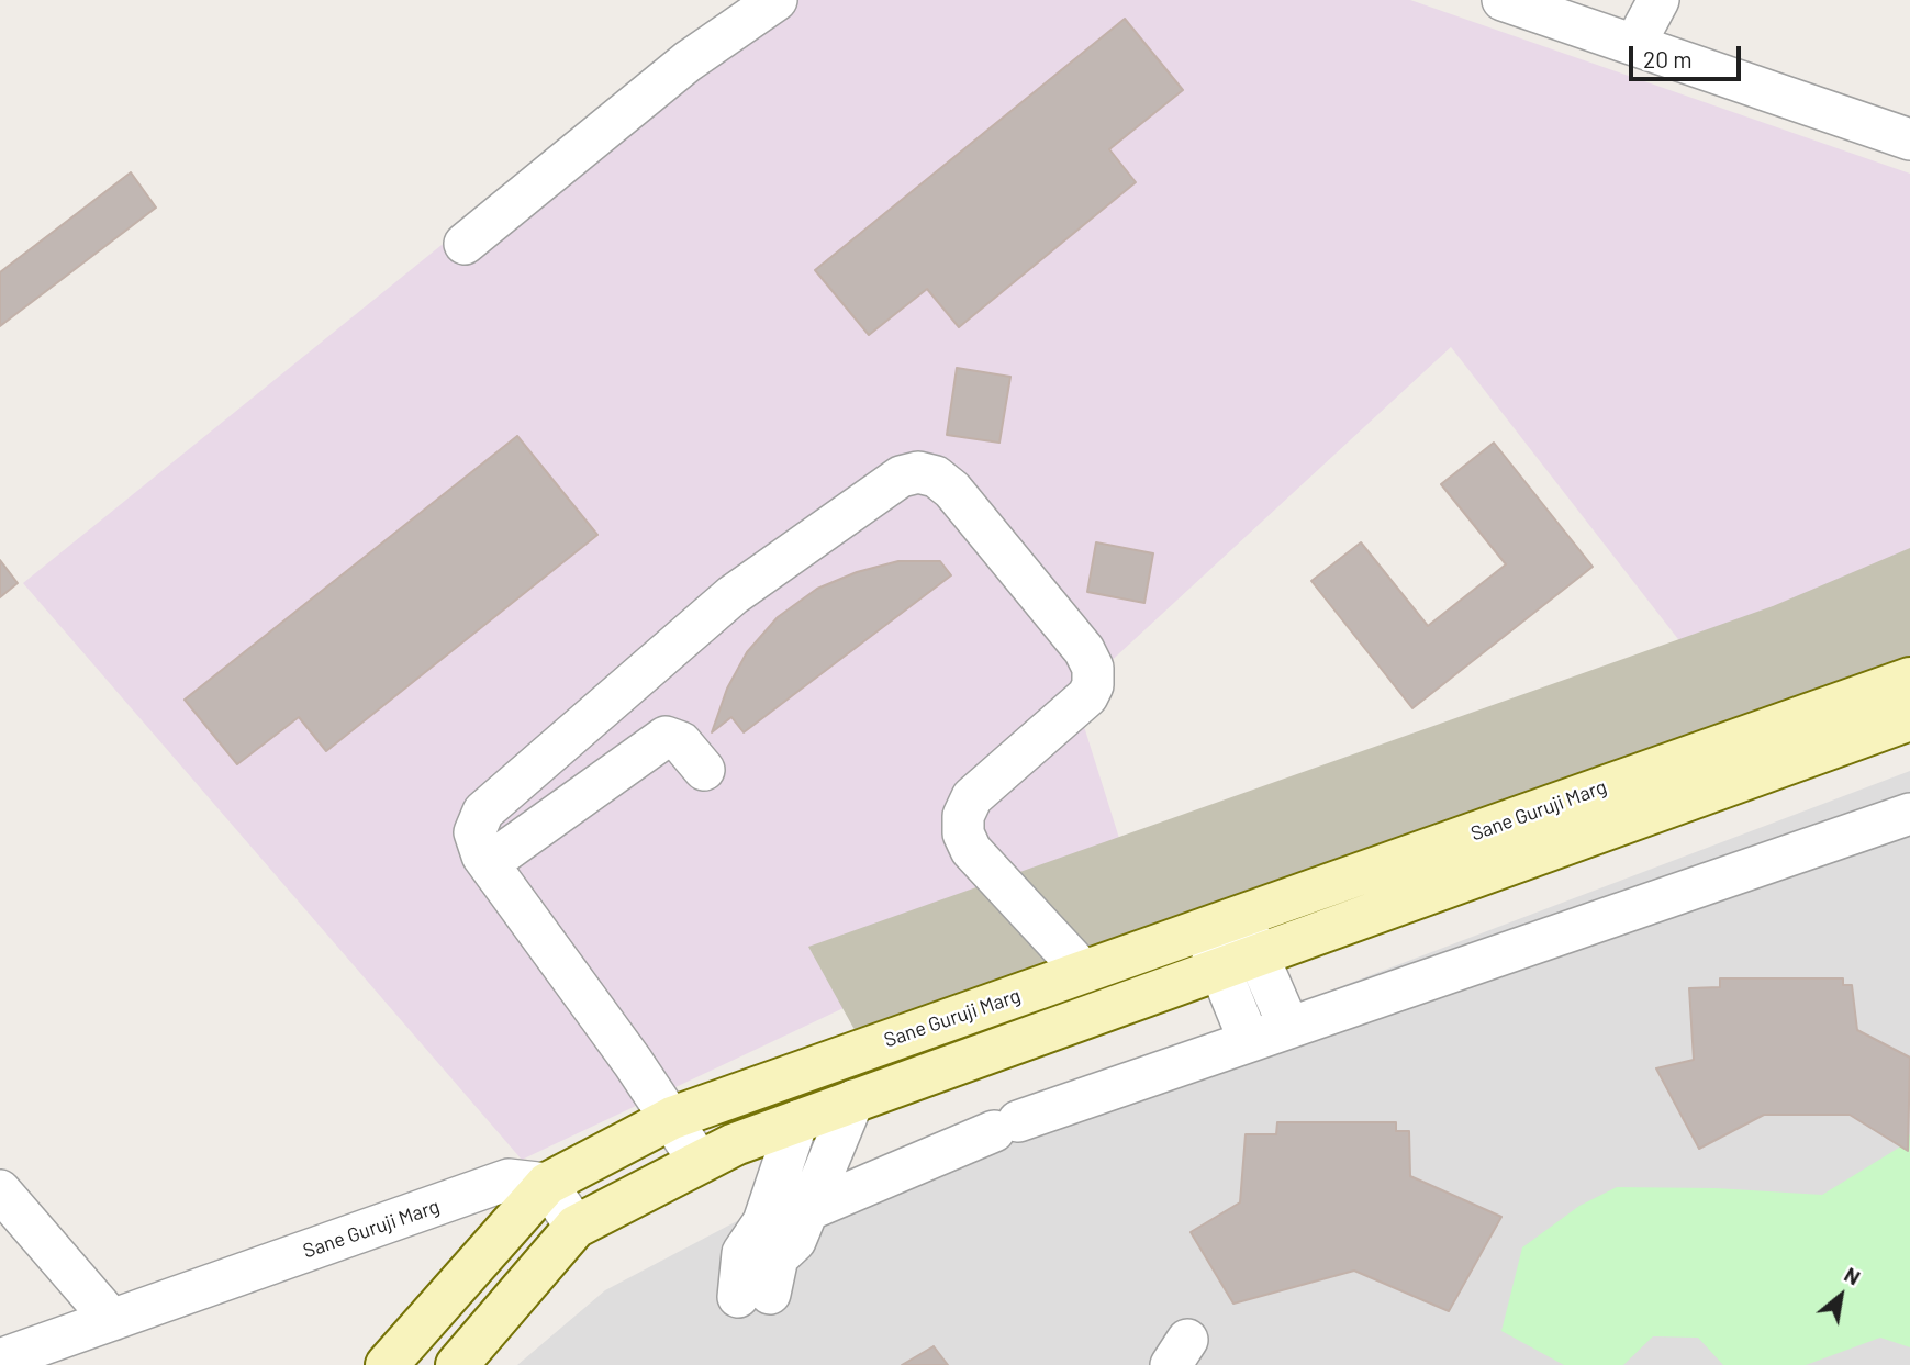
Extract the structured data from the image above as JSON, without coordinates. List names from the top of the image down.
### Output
{
  "streets": {
    "main road": ["Sane Guruji Marg"]
  },
  "scale_bar": "20 m",
  "north": "top right"
}
